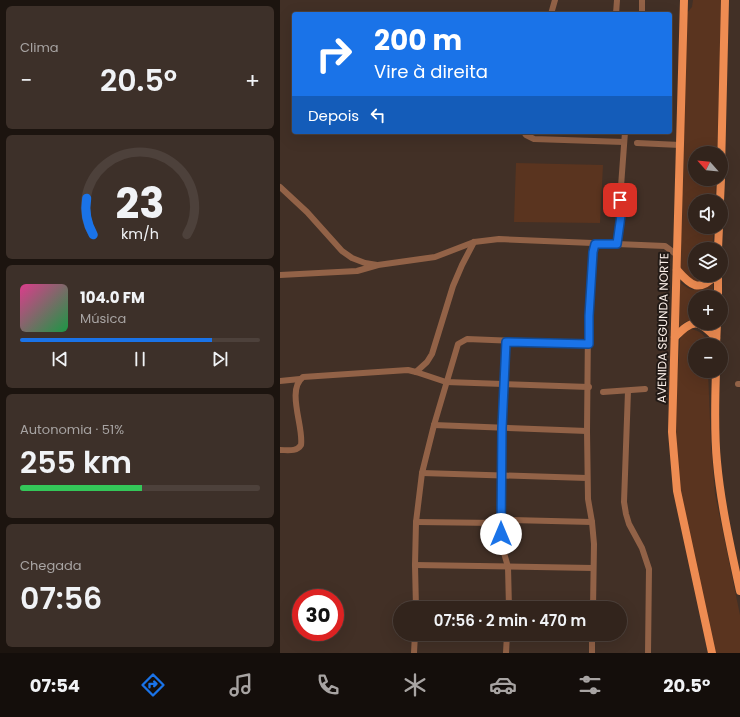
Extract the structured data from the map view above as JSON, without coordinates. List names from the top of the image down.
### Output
{
  "streets": {
    "main road": ["AVENIDA SEGUNDA NORTE"]
  },
  "north": "top left",
  "page": {
    "tile": [
      "Clima",
      ["Autonomia · 51%", "255 km"],
      ["Chegada", "07:56"]
    ],
    "turn": ["200 m", "Vire à direita"],
    "heat": ["−", "20.5°", "+"],
    "then": "Depois",
    "map_buttons": ["+", "−"],
    "song": ["104.0 FM", "Música"],
    "limit": "30",
    "trip": "07:56 · 2 min · 470 m",
    "tabs": ["07:54", "20.5°"],
    "gauge": ["23", "km/h"]
  }
}
